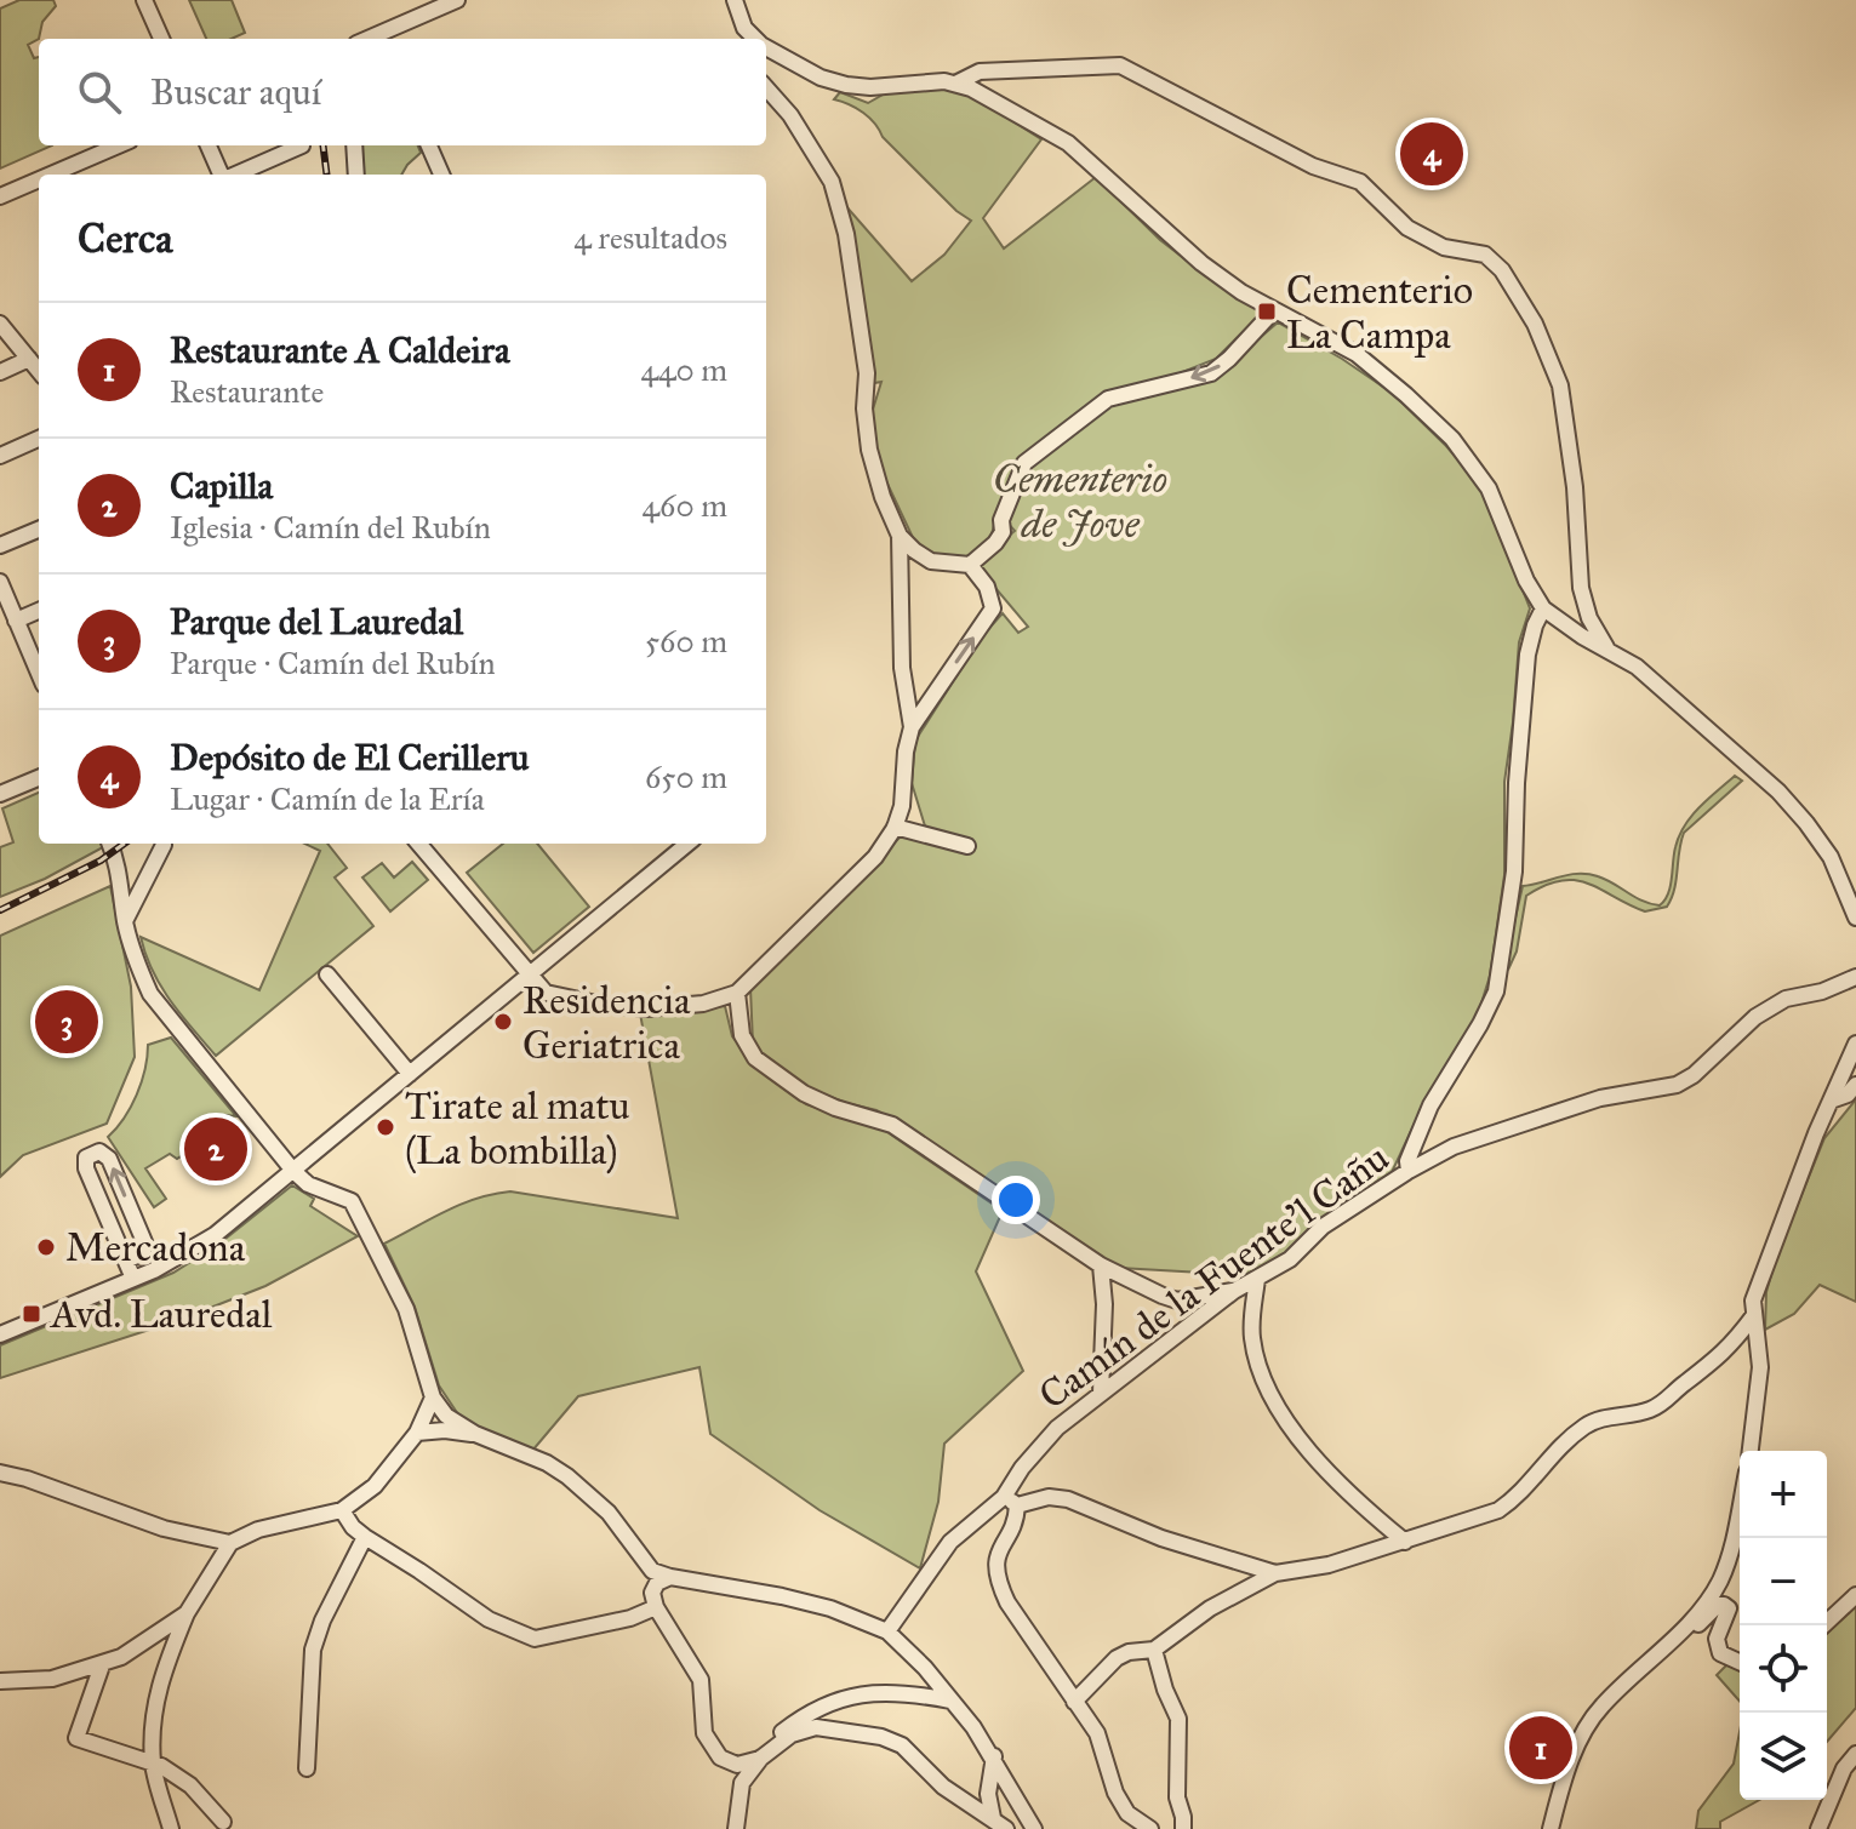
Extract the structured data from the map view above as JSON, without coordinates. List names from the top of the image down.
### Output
{
  "streets": {
    "street": ["Camín de la Fuente'l Cañu"]
  },
  "parks": ["Cementerio de Jove"],
  "places": {
    "transit": ["Cementerio La Campa", "Avd. Lauredal"],
    "other": ["Residencia Geriatrica", "Tirate al matu (La bombilla)", "Mercadona"]
  },
  "page": {
    "search": "Buscar aquí",
    "pins": [
      "4",
      "3",
      "2",
      "1"
    ],
    "heading": ["Cerca", "4 resultados"],
    "list": [
      {
        "mark": "1",
        "name": "Restaurante A Caldeira",
        "note": "Restaurante",
        "value": "440 m"
      },
      {
        "mark": "2",
        "name": "Capilla",
        "note": "Iglesia · Camín del Rubín",
        "value": "460 m"
      },
      {
        "mark": "3",
        "name": "Parque del Lauredal",
        "note": "Parque · Camín del Rubín",
        "value": "560 m"
      },
      {
        "mark": "4",
        "name": "Depósito de El Cerilleru",
        "note": "Lugar · Camín de la Ería",
        "value": "650 m"
      }
    ],
    "map_buttons": ["+", "−"]
  }
}
